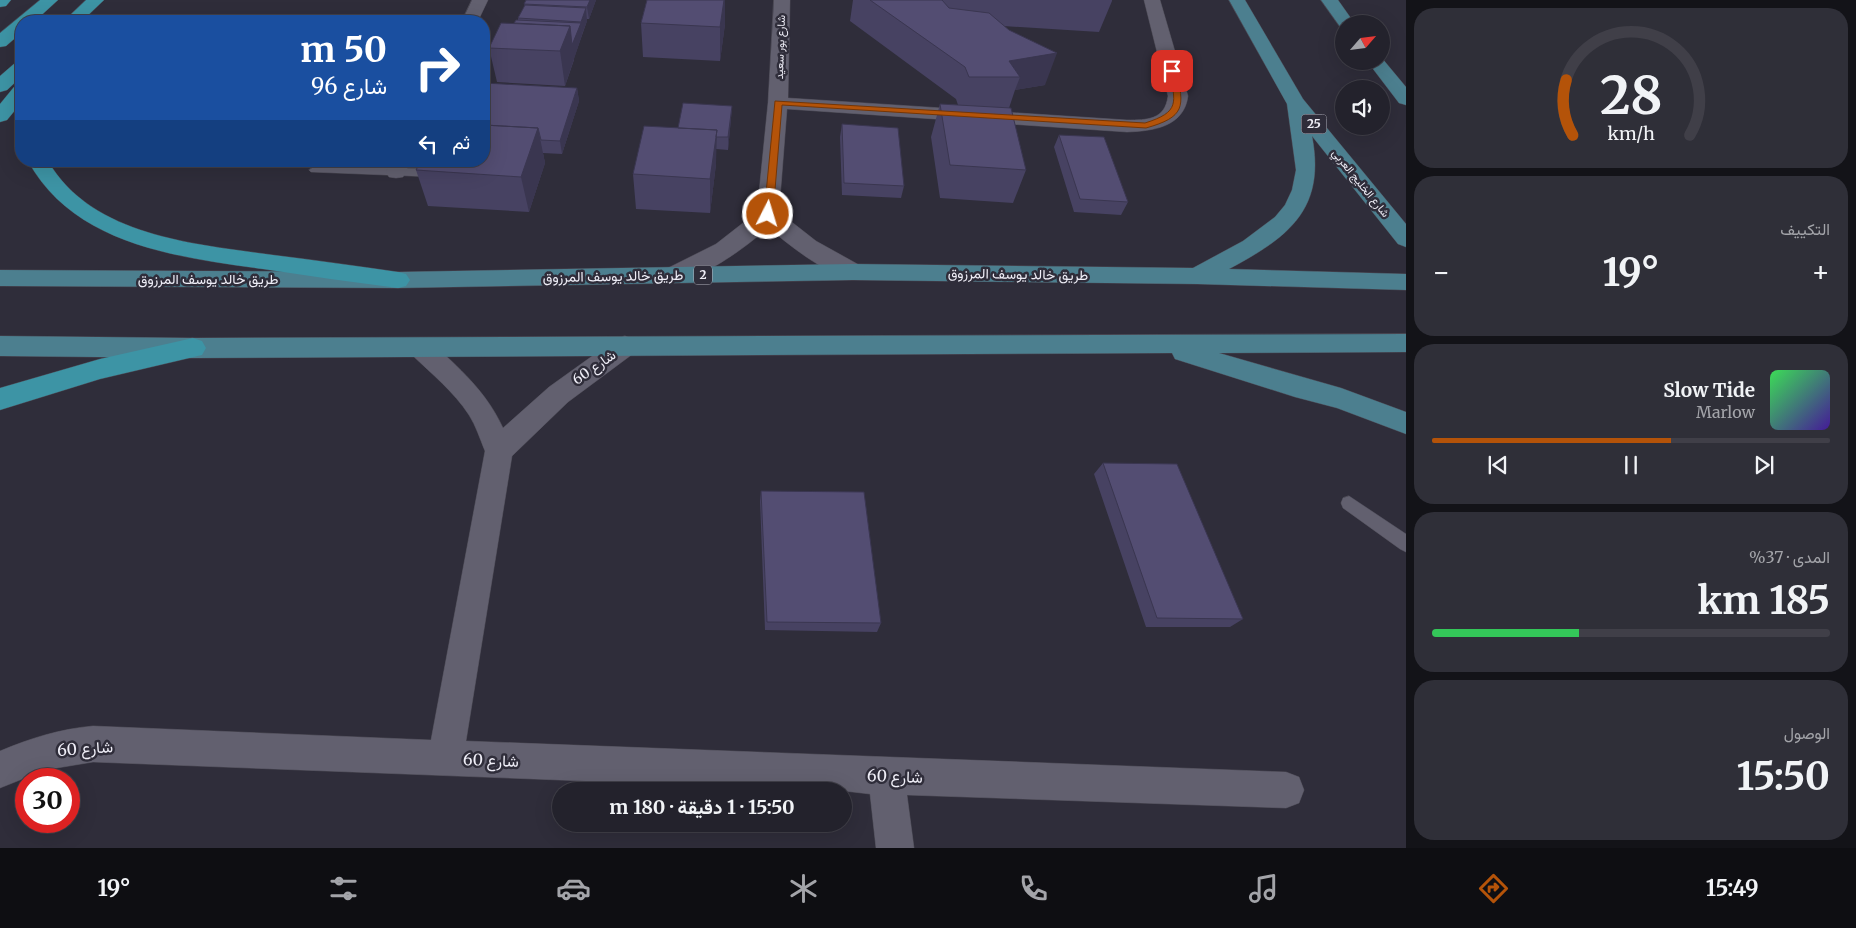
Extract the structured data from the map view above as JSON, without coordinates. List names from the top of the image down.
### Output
{
  "streets": {
    "main road": [
      "25",
      "شارع الخليج العربي",
      "طريق خالد يوسف المرزوق",
      "2"
    ],
    "street": ["شارع بور سعيد", "شارع 60"]
  },
  "north": "top right",
  "page": {
    "turn": ["50 m", "شارع 96"],
    "then": "ثم",
    "tile": [
      "التكييف",
      ["المدى · 37%", "185 km"],
      ["الوصول", "15:50"]
    ],
    "heat": ["−", "19°", "+"],
    "song": ["Slow Tide", "Marlow"],
    "limit": "30",
    "trip": "15:50 · 1 دقيقة · 180 m",
    "tabs": ["15:49", "19°"],
    "gauge": ["28", "km/h"]
  }
}
